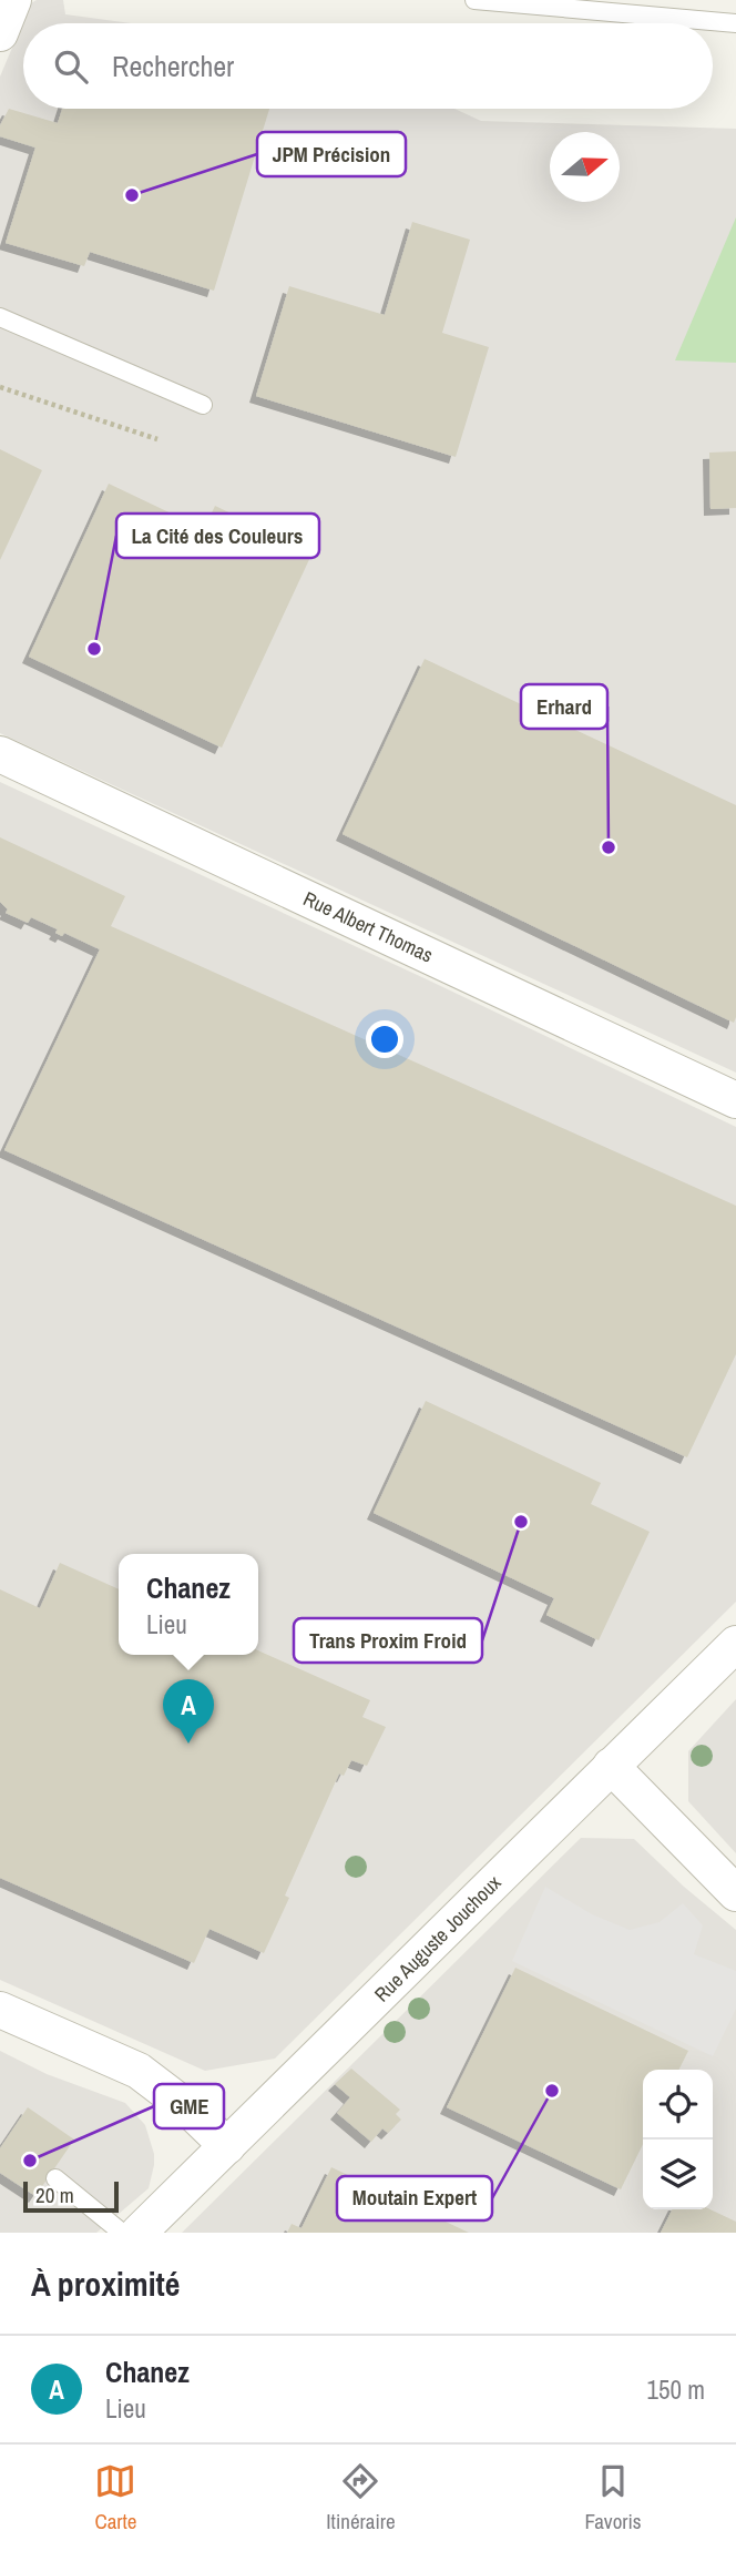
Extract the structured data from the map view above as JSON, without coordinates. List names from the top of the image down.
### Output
{
  "streets": {
    "street": ["Rue Albert Thomas", "Rue Auguste Jouchoux"]
  },
  "places": [
    "JPM Précision",
    "La Cité des Couleurs",
    "Erhard",
    "Trans Proxim Froid",
    "Moutain Expert",
    "GME"
  ],
  "scale_bar": "20 m",
  "north": "right",
  "page": {
    "search": "Rechercher",
    "popup": ["Chanez", "Lieu"],
    "pins": "A",
    "scale": "20 m",
    "heading": "À proximité",
    "list": [
      {
        "mark": "A",
        "name": "Chanez",
        "note": "Lieu",
        "value": "150 m"
      }
    ],
    "nav": ["Carte", "Itinéraire", "Favoris"]
  }
}
